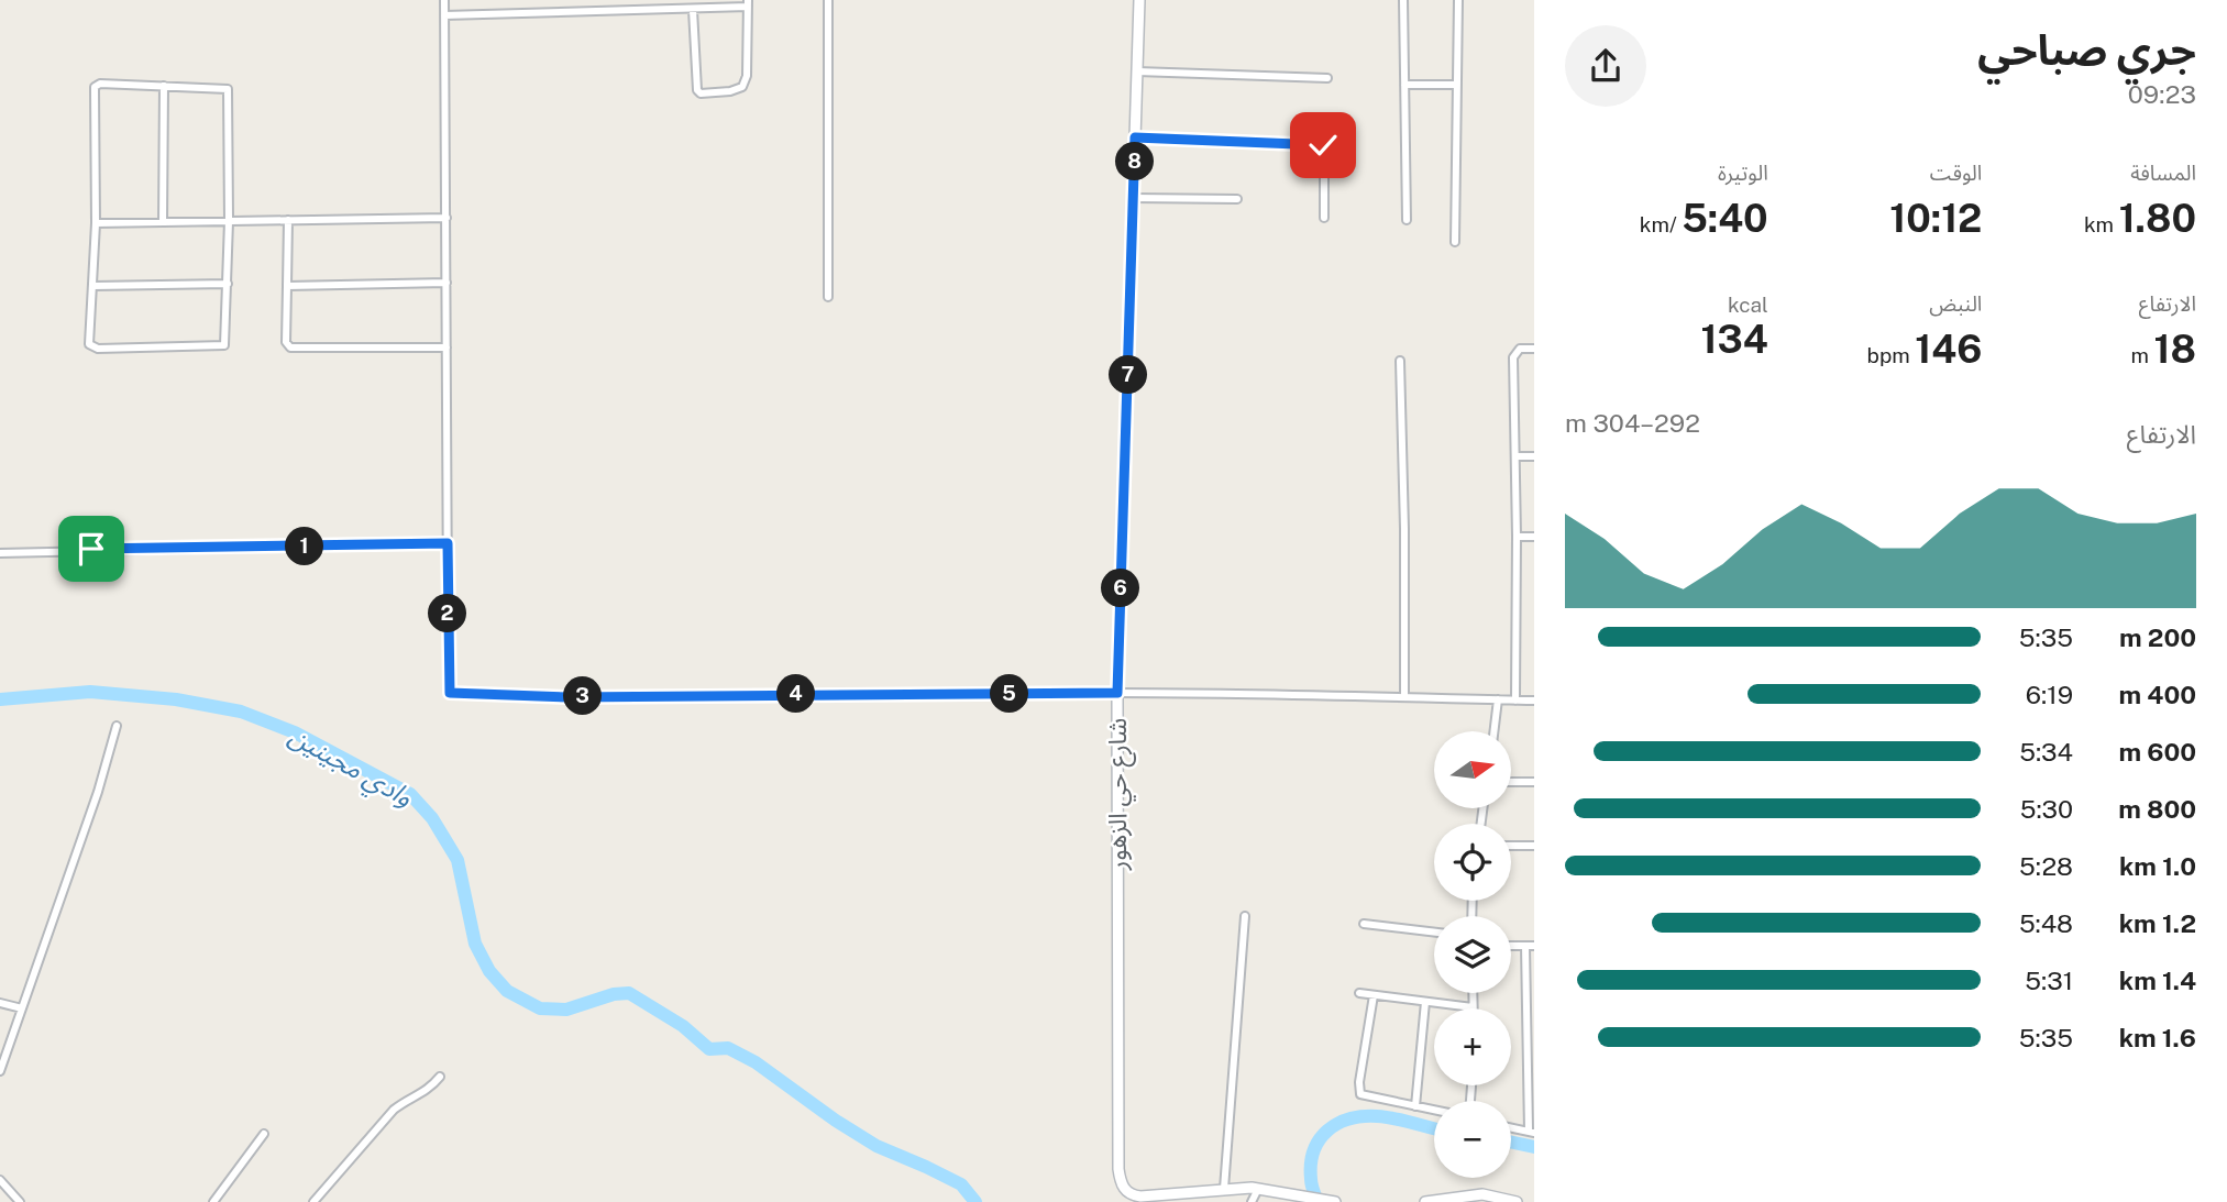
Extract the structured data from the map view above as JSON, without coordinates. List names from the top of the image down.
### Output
{
  "streets": {
    "street": ["شارع حي الزهور"]
  },
  "water": ["وادي مجينين"],
  "north": "right",
  "page": {
    "heading": ["جري صباحي", "09:23"],
    "stats": [
      ["المسافة", "1.80 km"],
      ["الوقت", "10:12"],
      ["الوتيرة", "5:40 /km"],
      ["الارتفاع", "18 m"],
      ["النبض", "146 bpm"],
      ["kcal", "134"]
    ],
    "pins": [
      "8",
      "7",
      "1",
      "6",
      "2",
      "4",
      "5",
      "3"
    ],
    "chart": ["الارتفاع", "292–304 m"],
    "list": [
      {
        "name": "200 m",
        "note": "5:35"
      },
      {
        "name": "400 m",
        "note": "6:19"
      },
      {
        "name": "600 m",
        "note": "5:34"
      },
      {
        "name": "800 m",
        "note": "5:30"
      },
      {
        "name": "1.0 km",
        "note": "5:28"
      },
      {
        "name": "1.2 km",
        "note": "5:48"
      },
      {
        "name": "1.4 km",
        "note": "5:31"
      },
      {
        "name": "1.6 km",
        "note": "5:35"
      }
    ],
    "map_buttons": ["+", "−"]
  }
}
